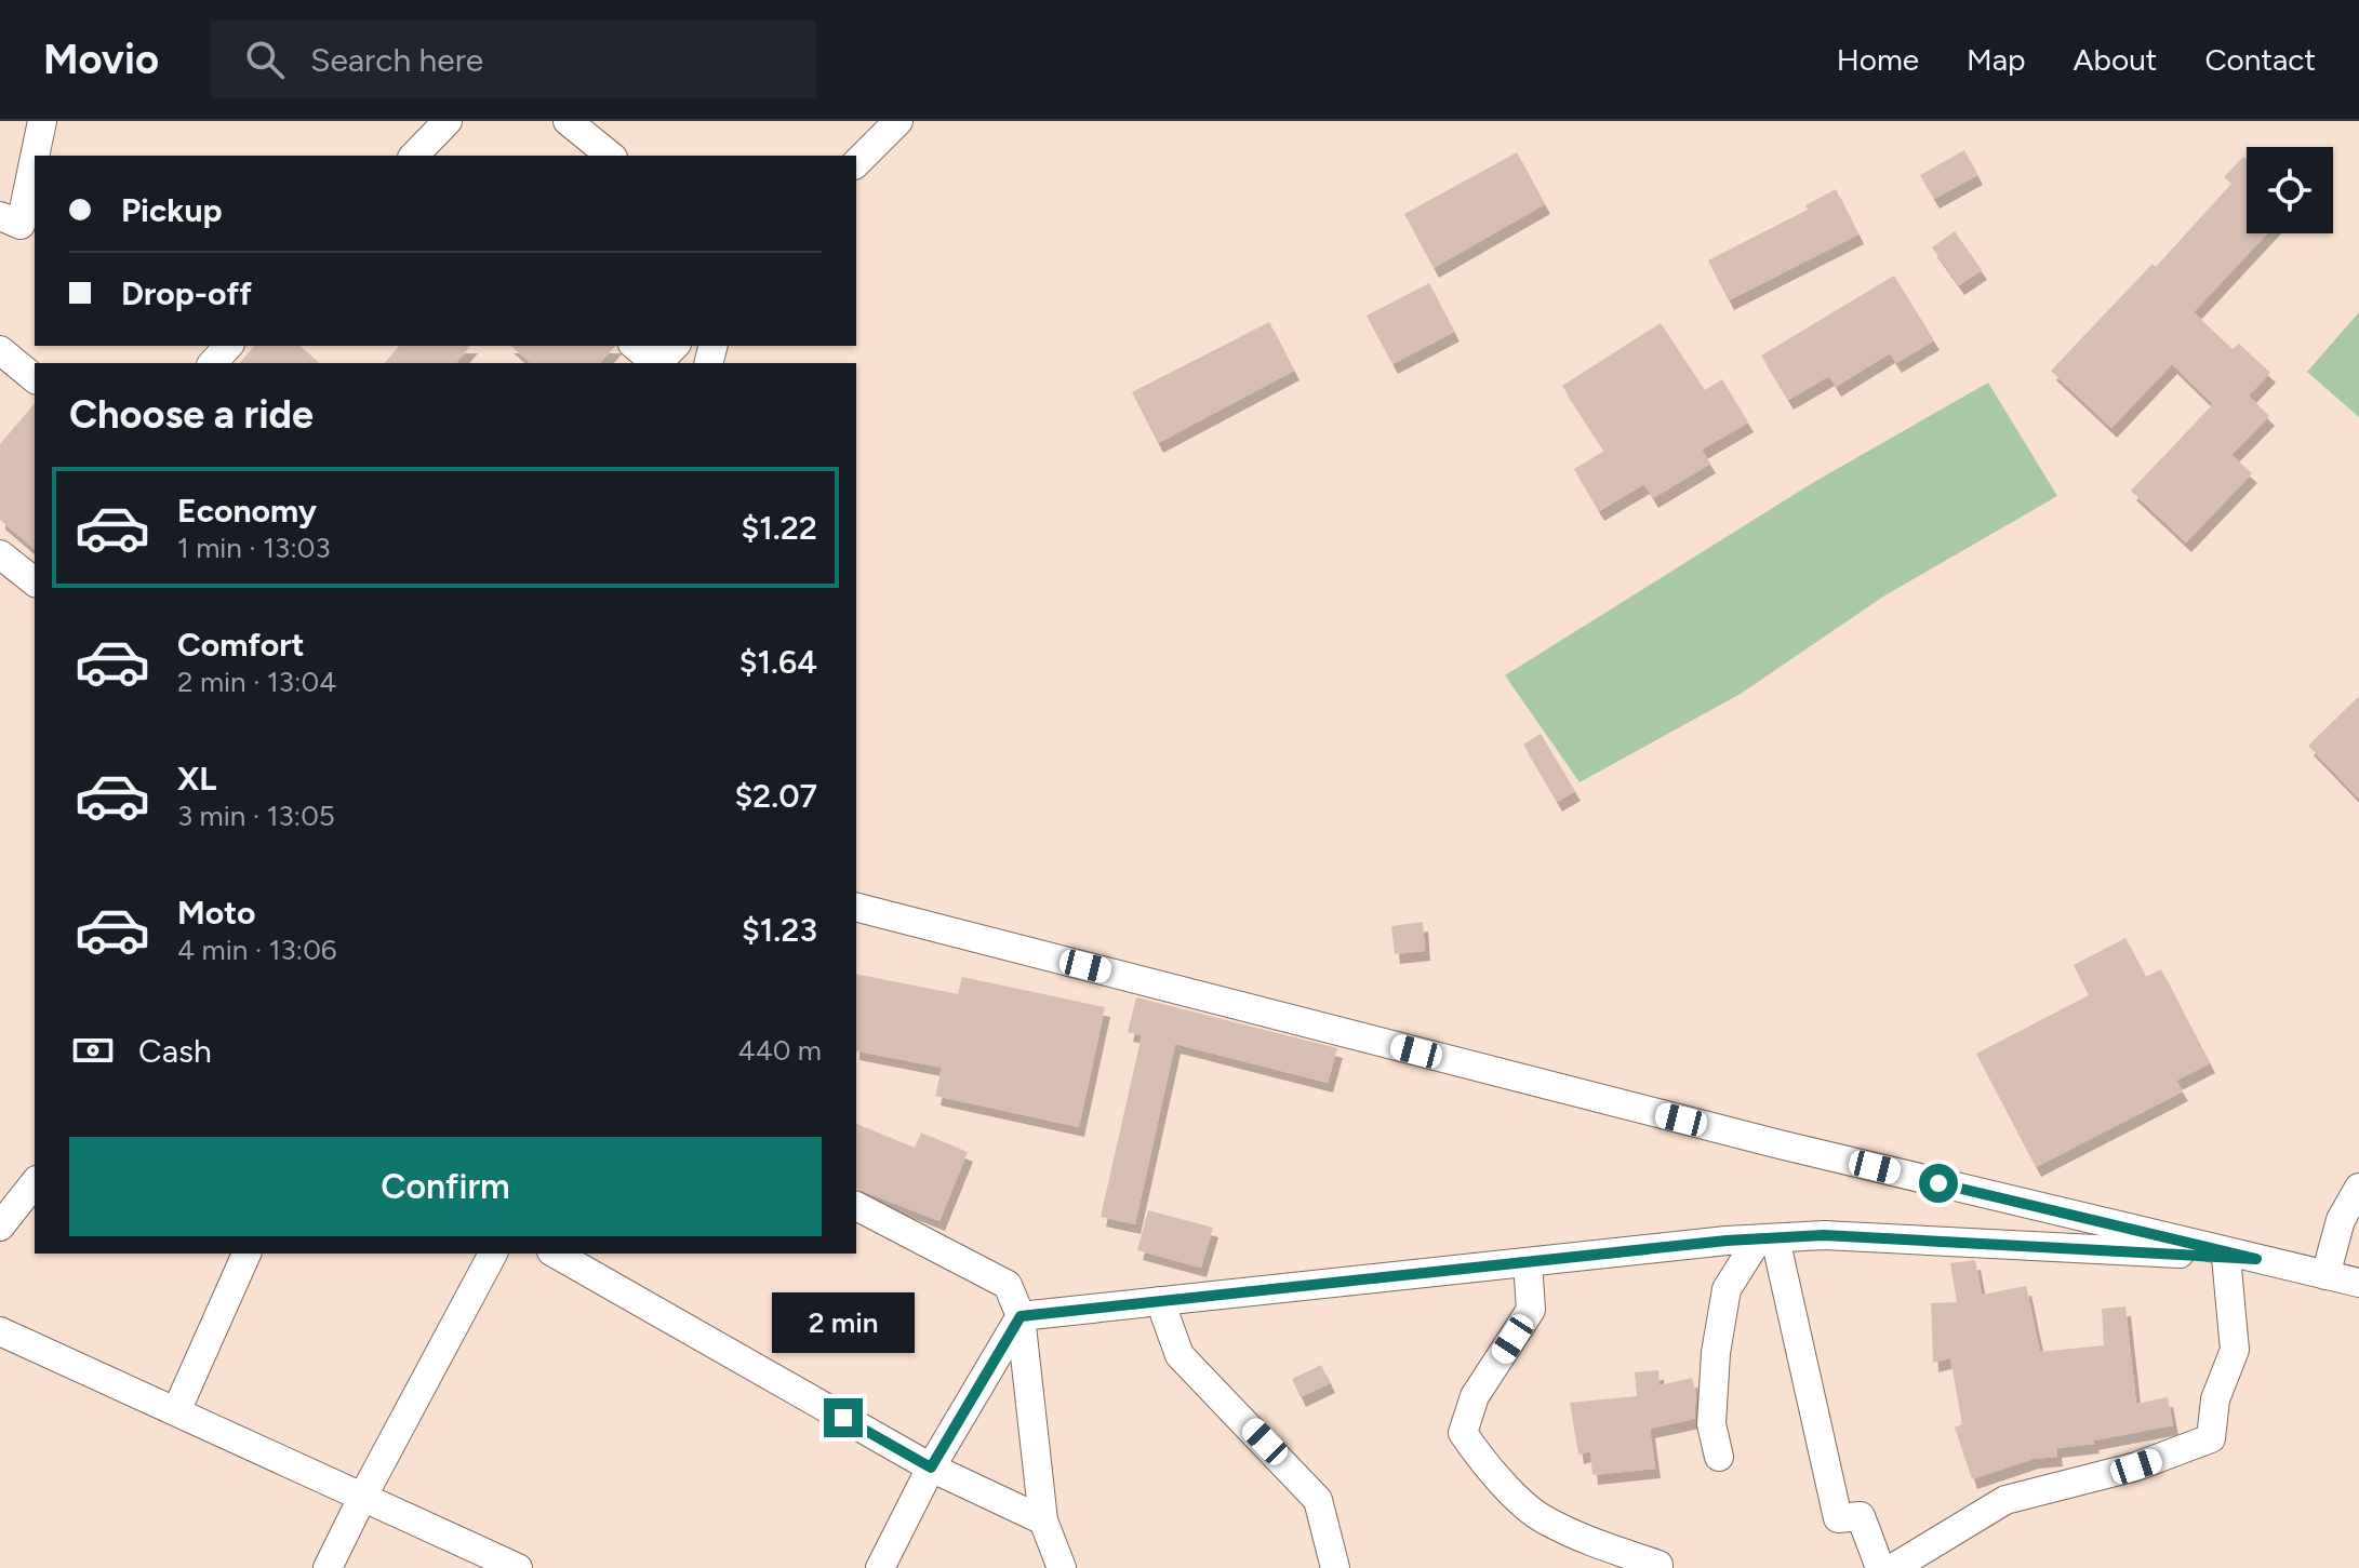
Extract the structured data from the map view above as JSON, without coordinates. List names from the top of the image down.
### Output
{
  "page": {
    "header": "Movio",
    "search": "Search here",
    "nav": [
      "Home",
      "Map",
      "About",
      "Contact"
    ],
    "banner": ["Pickup", "Drop-off"],
    "heading": "Choose a ride",
    "list": [
      {
        "name": "Economy",
        "note": "1 min · 13:03",
        "value": "$1.22"
      },
      {
        "name": "Comfort",
        "note": "2 min · 13:04",
        "value": "$1.64"
      },
      {
        "name": "XL",
        "note": "3 min · 13:05",
        "value": "$2.07"
      },
      {
        "name": "Moto",
        "note": "4 min · 13:06",
        "value": "$1.23"
      }
    ],
    "pay": ["Cash", "440 m"],
    "buttons": "Confirm",
    "bubble": "2 min"
  }
}
